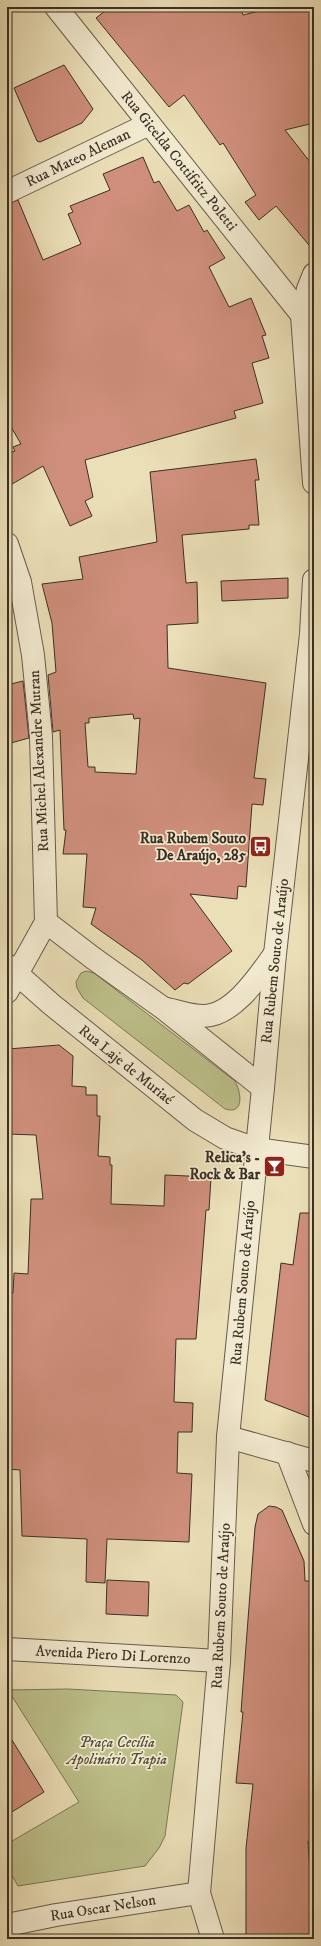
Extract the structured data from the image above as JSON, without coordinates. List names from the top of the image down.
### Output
{
  "streets": {
    "street": [
      "Rua Mateo Aleman",
      "Rua Gicelda Cottifritz Poletti",
      "Rua Michel Alexandre Mutran",
      "Rua Rubem Souto de Araújo",
      "Rua Laje de Muriaé",
      "Avenida Piero Di Lorenzo",
      "Rua Oscar Nelson"
    ]
  },
  "crossings": [
    ["Rua Mateo Aleman", "Rua Gicelda Cottifritz Poletti"],
    ["Rua Michel Alexandre Mutran", "Rua Laje de Muriaé"],
    ["Rua Rubem Souto de Araújo", "Rua Laje de Muriaé"],
    ["Rua Rubem Souto de Araújo", "Avenida Piero Di Lorenzo"],
    ["Rua Rubem Souto de Araújo", "Rua Oscar Nelson"]
  ],
  "parks": ["Praça Cecília Apolinário Trapia"],
  "places": {
    "bus stop": ["Rua Rubem Souto De Araújo, 285"],
    "bar": ["Relica's - Rock & Bar"]
  }
}
